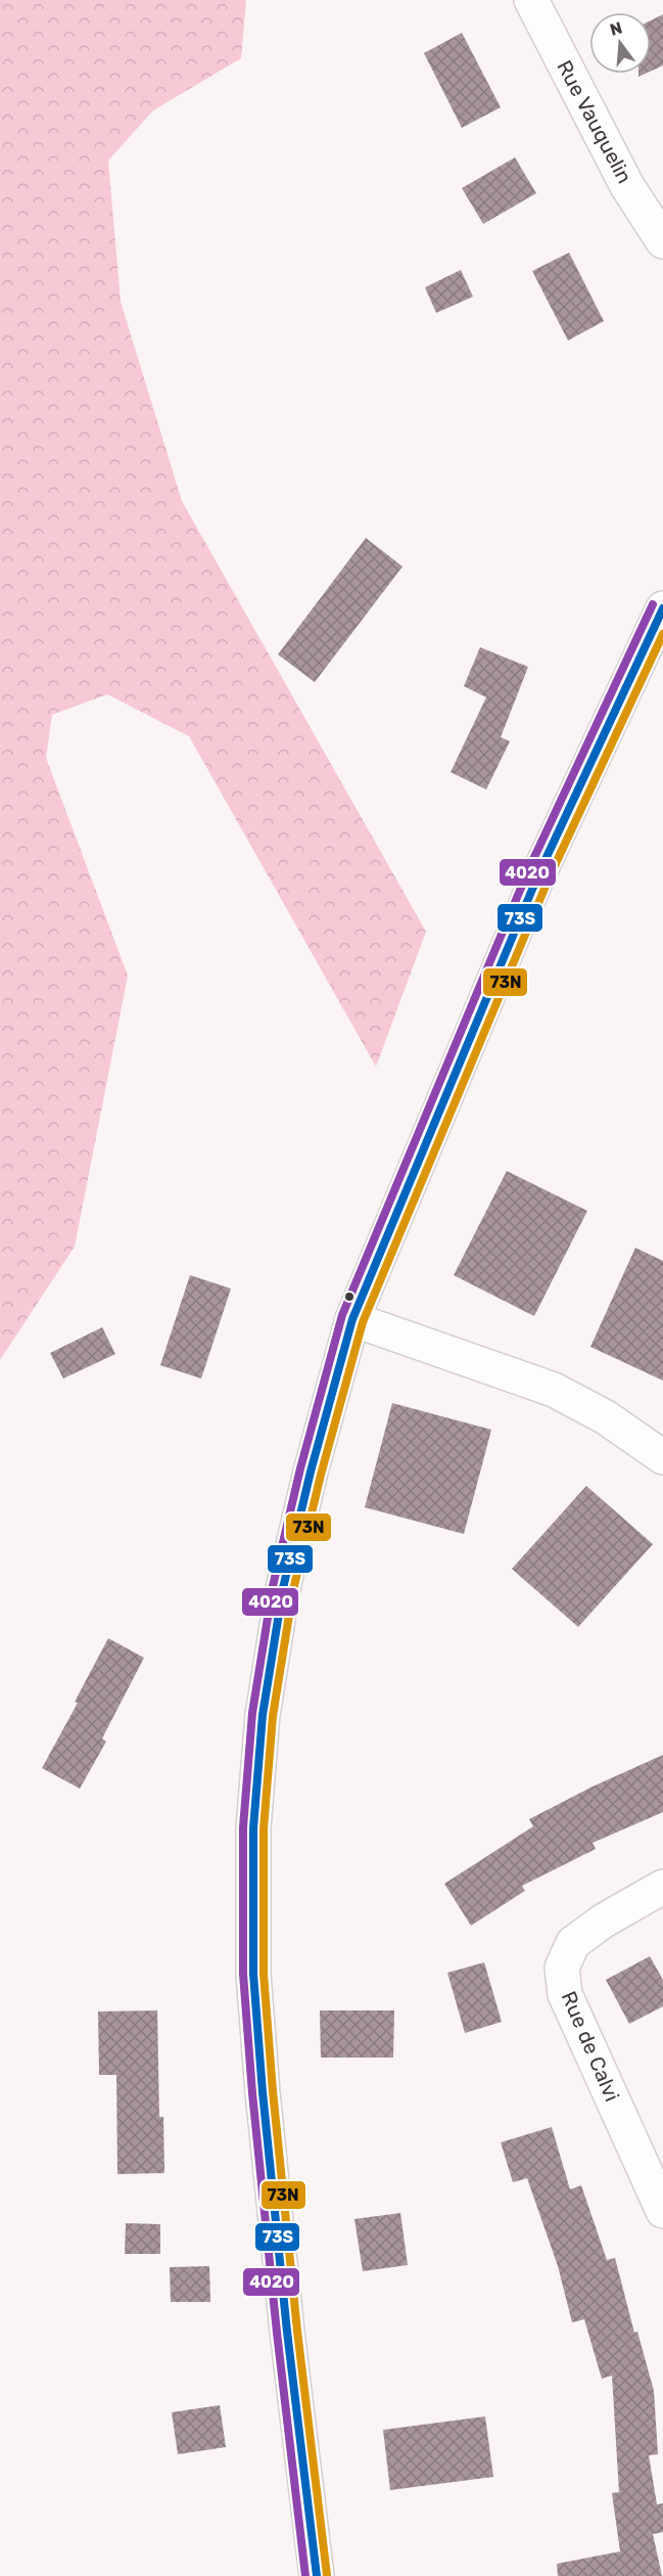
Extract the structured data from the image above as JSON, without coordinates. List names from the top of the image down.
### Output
{
  "streets": {
    "street": ["Rue Vauquelin", "Rue de Calvi"]
  },
  "lines": ["transit line 402O", "transit line 73S", "transit line 73N"],
  "north": "top"
}
